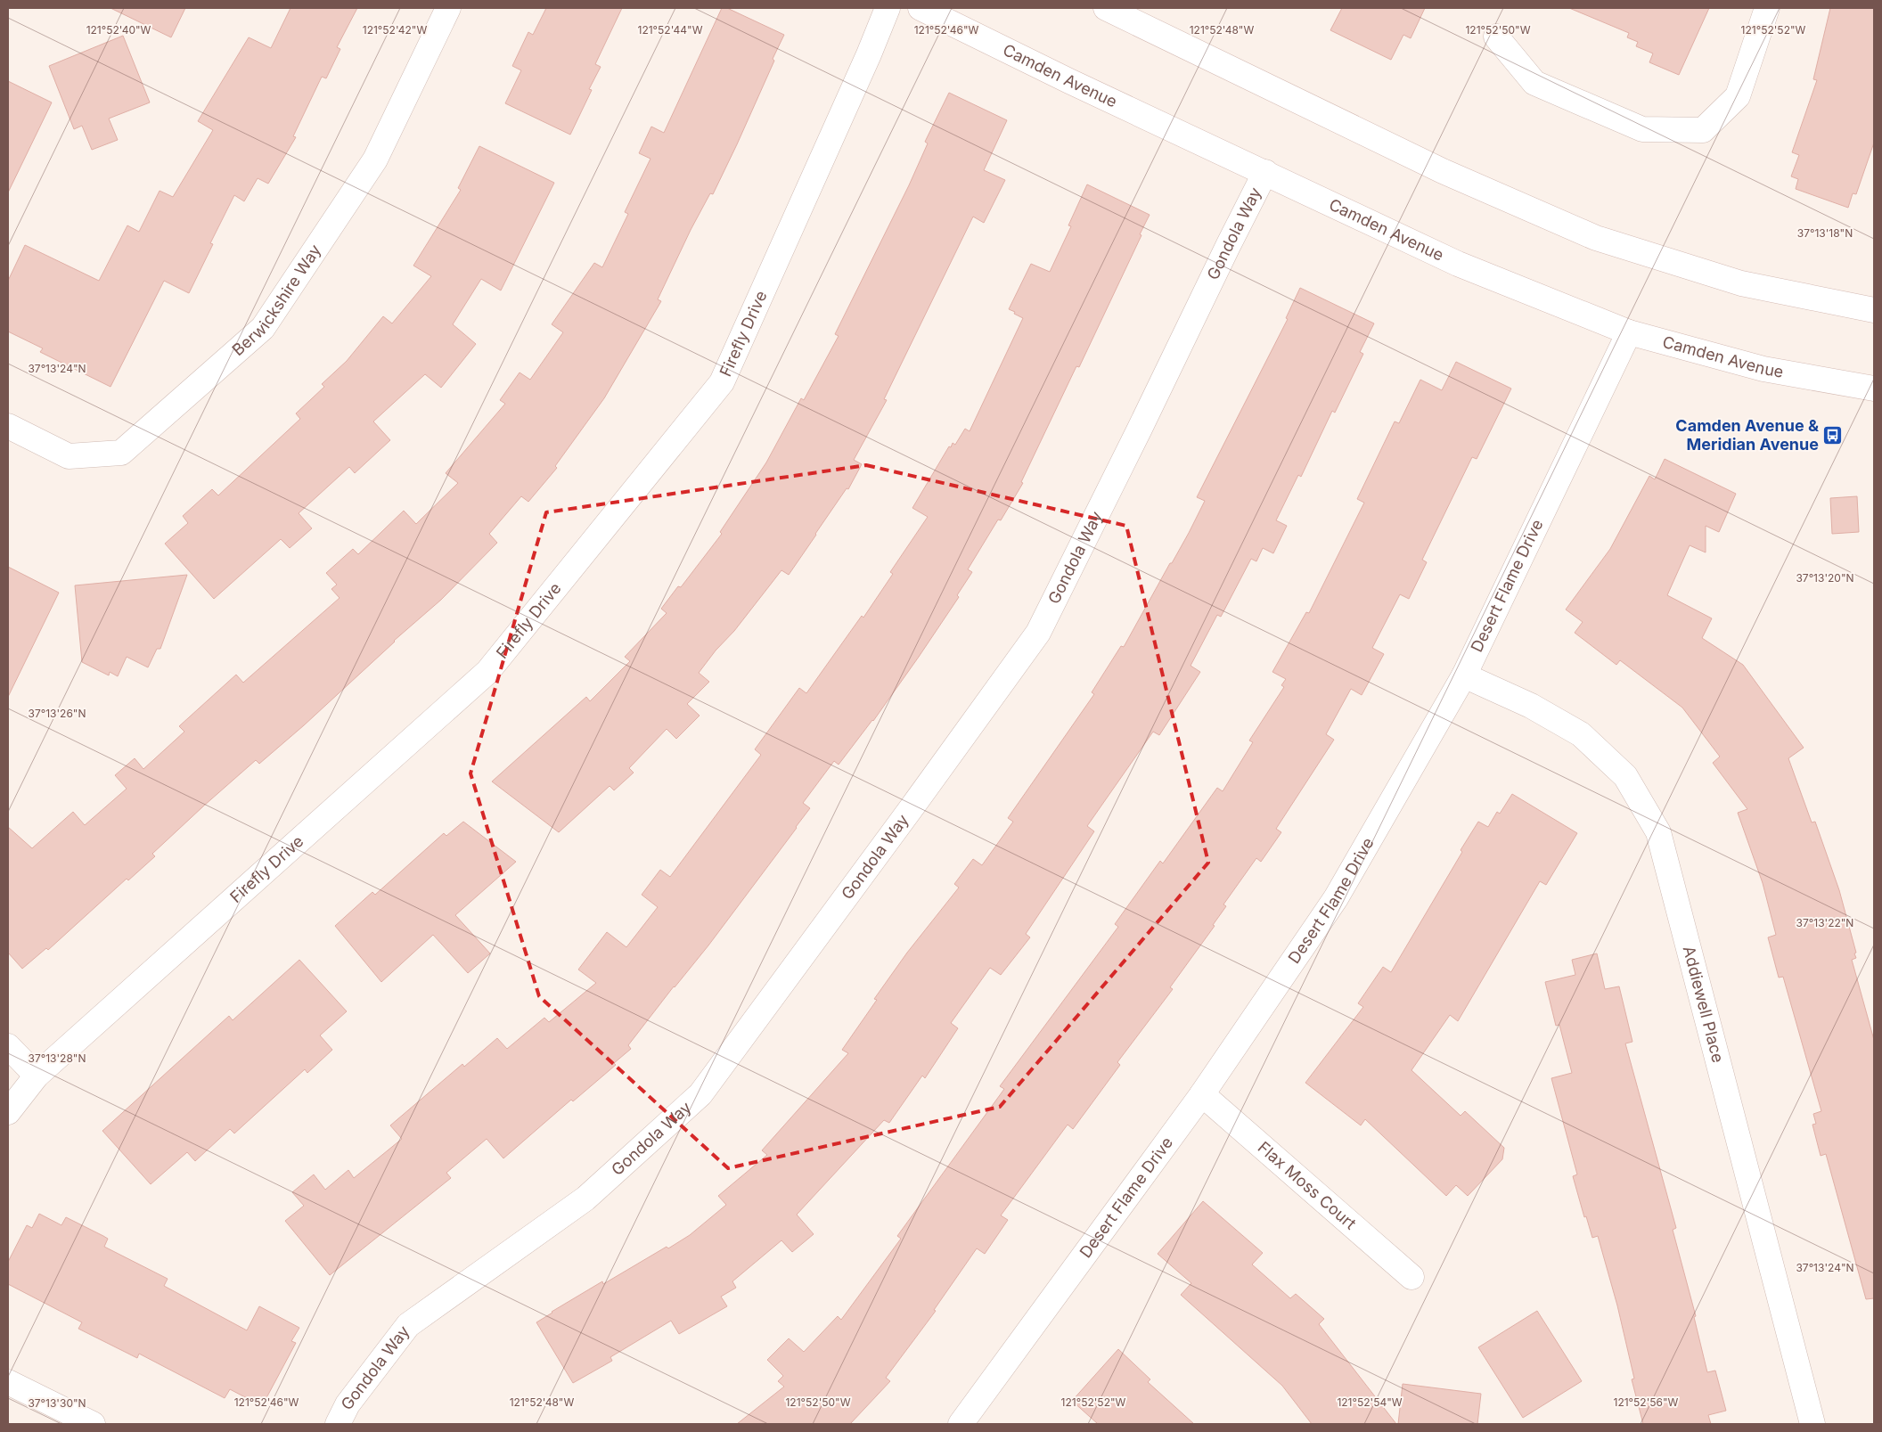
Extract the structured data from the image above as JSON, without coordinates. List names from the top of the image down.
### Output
{
  "streets": {
    "street": [
      "Camden Avenue",
      "Gondola Way",
      "Berwickshire Way",
      "Firefly Drive",
      "Desert Flame Drive",
      "Addiewell Place",
      "Flax Moss Court"
    ]
  },
  "crossings": [
    ["Camden Avenue", "Gondola Way"],
    ["Camden Avenue", "Desert Flame Drive"],
    ["Desert Flame Drive", "Addiewell Place"],
    ["Desert Flame Drive", "Flax Moss Court"]
  ],
  "places": {
    "bus stop": ["Camden Avenue & Meridian Avenue"]
  },
  "coordinates": [
    "121°52'40\"W",
    "121°52'42\"W",
    "121°52'44\"W",
    "121°52'46\"W",
    "121°52'48\"W",
    "121°52'50\"W",
    "121°52'52\"W",
    "37°13'18\"N",
    "37°13'24\"N",
    "37°13'20\"N",
    "37°13'26\"N",
    "37°13'22\"N",
    "37°13'28\"N",
    "121°52'54\"W",
    "121°52'56\"W",
    "37°13'30\"N"
  ]
}
